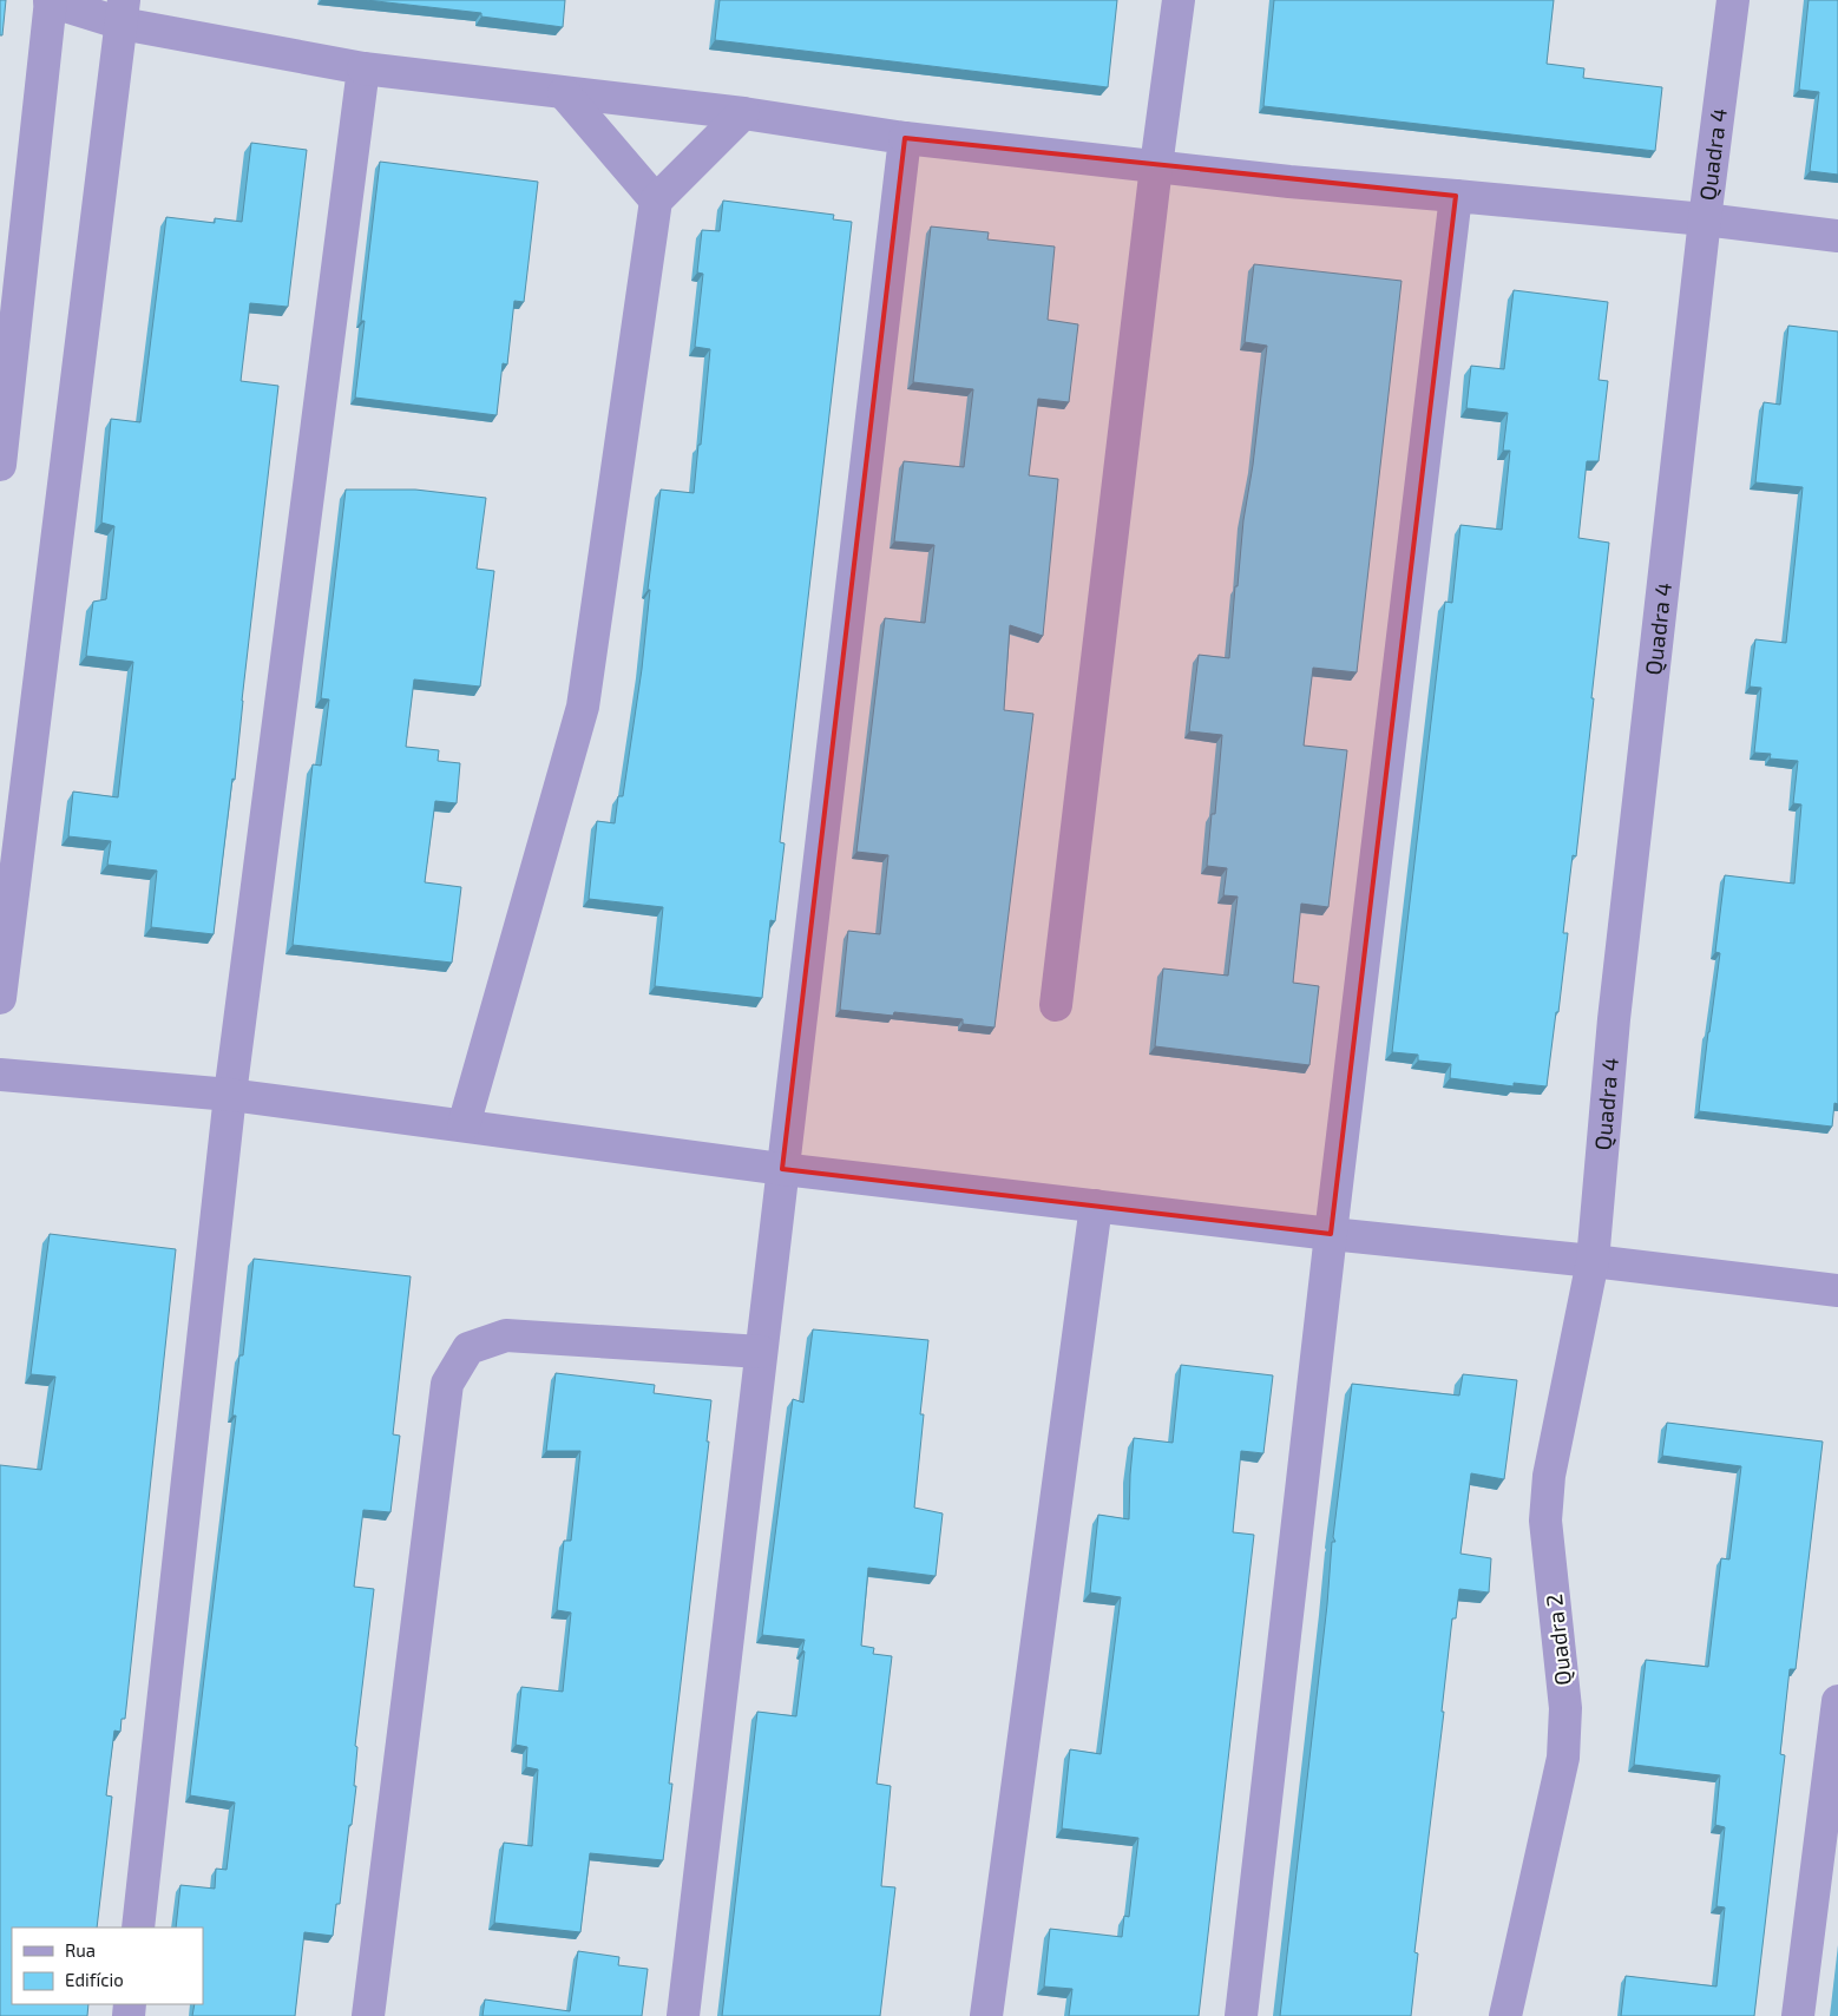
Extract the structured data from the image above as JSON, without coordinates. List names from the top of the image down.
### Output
{
  "streets": {
    "street": ["Quadra 4", "Quadra 2"]
  },
  "crossings": [
    ["Quadra 4", "Quadra 2"]
  ],
  "legend": ["Rua", "Edifício"]
}
